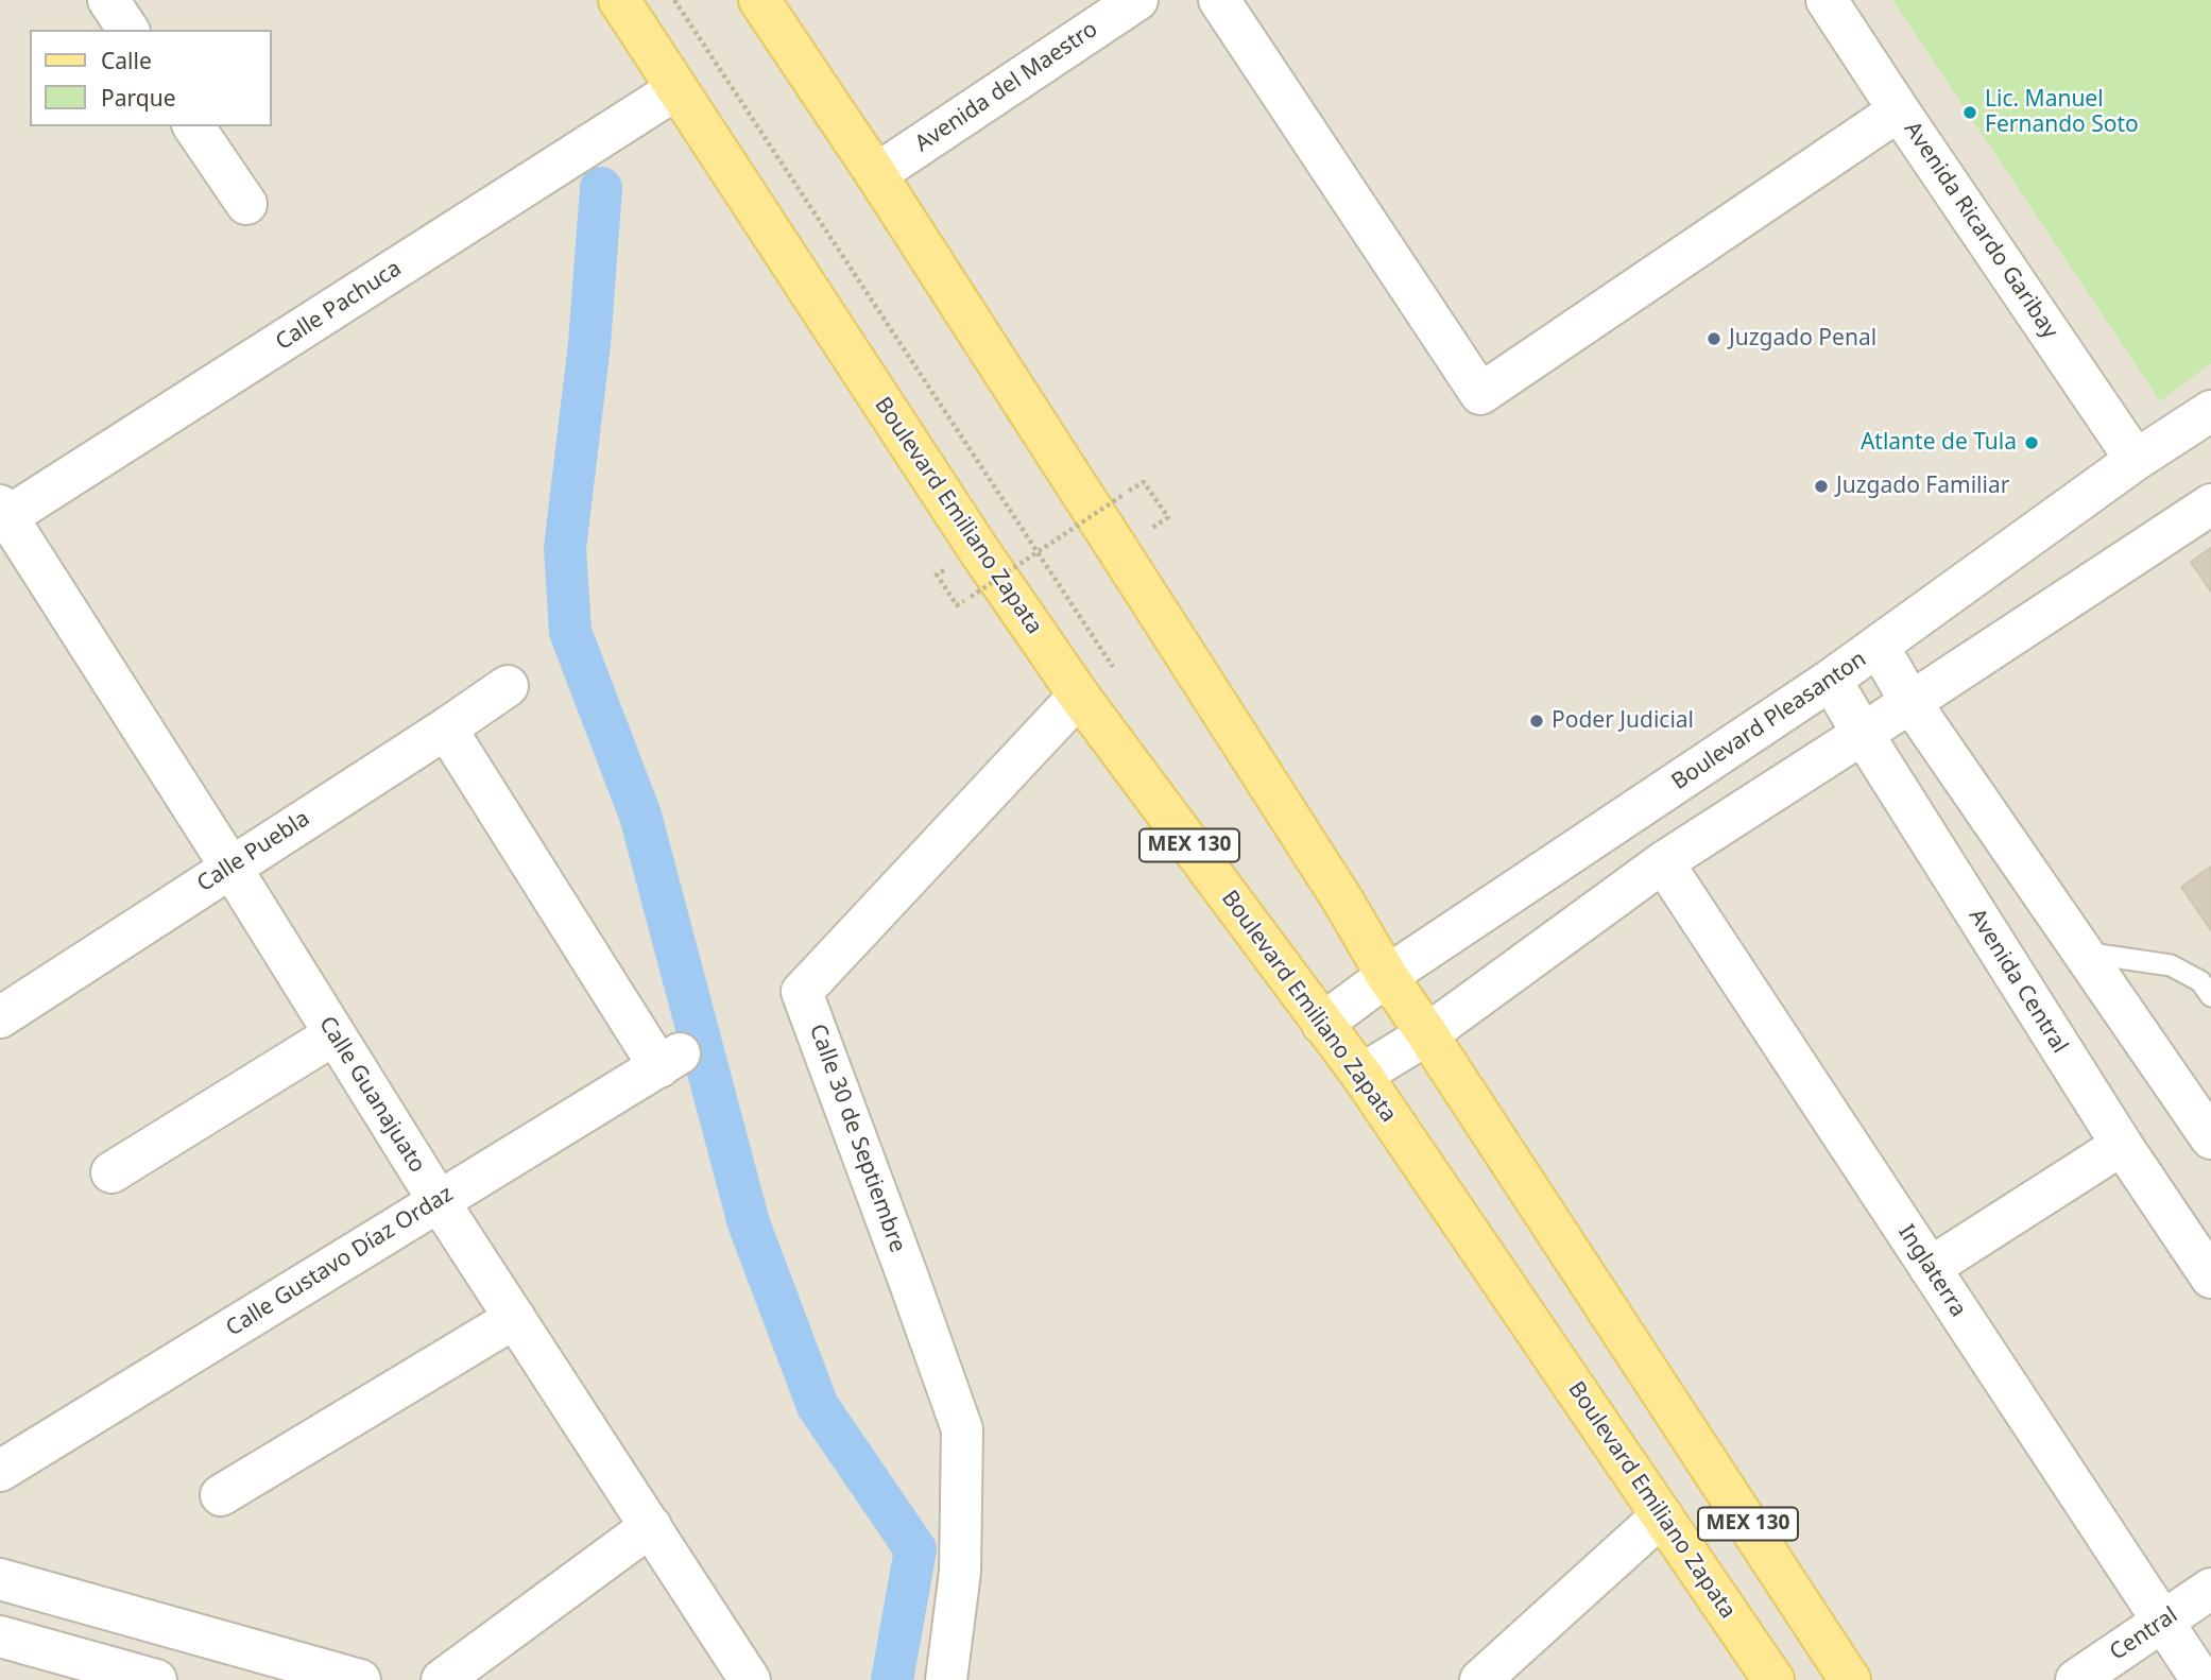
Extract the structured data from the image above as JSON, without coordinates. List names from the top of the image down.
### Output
{
  "streets": {
    "main road": ["Boulevard Emiliano Zapata", "MEX 130"],
    "street": [
      "Avenida del Maestro",
      "Avenida Ricardo Garibay",
      "Calle Pachuca",
      "Boulevard Pleasanton",
      "Calle Puebla",
      "Avenida Central",
      "Calle Guanajuato",
      "Calle 30 de Septiembre",
      "Calle Gustavo Díaz Ordaz",
      "Inglaterra",
      "Central"
    ]
  },
  "crossings": [
    ["Avenida del Maestro", "MEX 130"],
    ["Avenida Ricardo Garibay", "Boulevard Pleasanton"],
    ["Calle Pachuca", "Boulevard Emiliano Zapata"],
    ["Calle Pachuca", "Calle Guanajuato"],
    ["Boulevard Emiliano Zapata", "Boulevard Pleasanton"],
    ["Boulevard Emiliano Zapata", "Calle 30 de Septiembre"],
    ["Boulevard Pleasanton", "MEX 130"],
    ["Boulevard Pleasanton", "Avenida Central"],
    ["Calle Puebla", "Calle Guanajuato"],
    ["Calle Puebla", "Calle Gustavo Díaz Ordaz"],
    ["Calle Guanajuato", "Calle Gustavo Díaz Ordaz"],
    ["Inglaterra", "Central"]
  ],
  "places": [
    "Lic. Manuel Fernando Soto",
    "Juzgado Penal",
    "Atlante de Tula",
    "Juzgado Familiar",
    "Poder Judicial"
  ],
  "legend": ["Calle", "Parque"]
}
